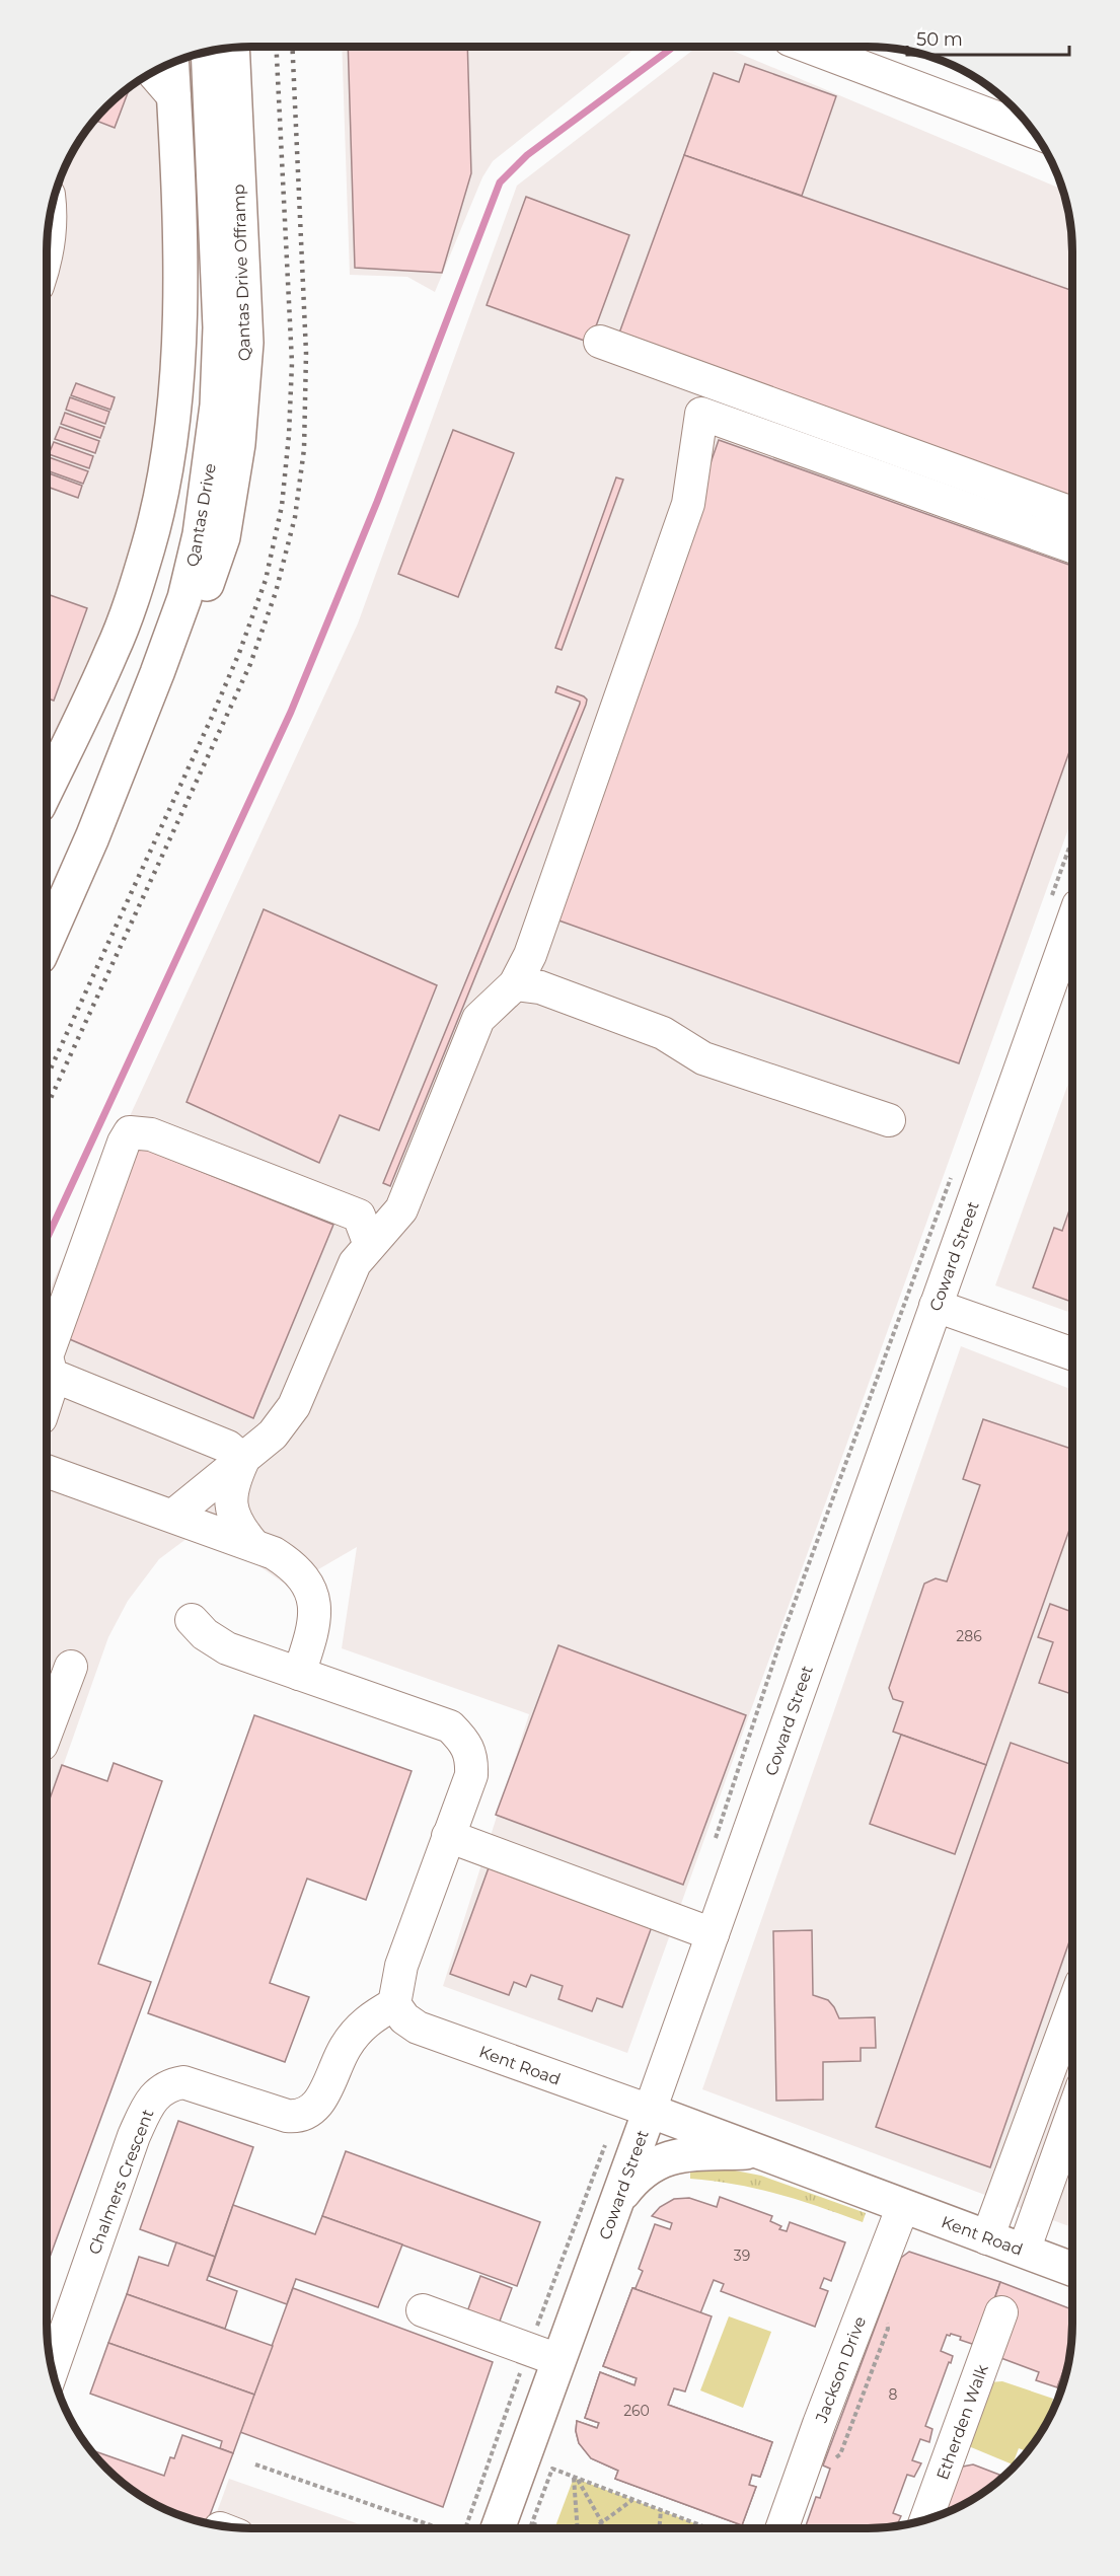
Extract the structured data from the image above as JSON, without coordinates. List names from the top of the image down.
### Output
{
  "streets": {
    "main road": [
      "Qantas Drive Offramp",
      "Qantas Drive",
      "Coward Street",
      "Kent Road"
    ],
    "street": ["Chalmers Crescent", "Jackson Drive", "Etherden Walk"]
  },
  "crossings": [
    ["Qantas Drive Offramp", "Qantas Drive"],
    ["Coward Street", "Kent Road"],
    ["Kent Road", "Chalmers Crescent"],
    ["Kent Road", "Jackson Drive"]
  ],
  "house_numbers": [
    "286",
    "39",
    "8",
    "260"
  ],
  "scale_bar": "50 m"
}
